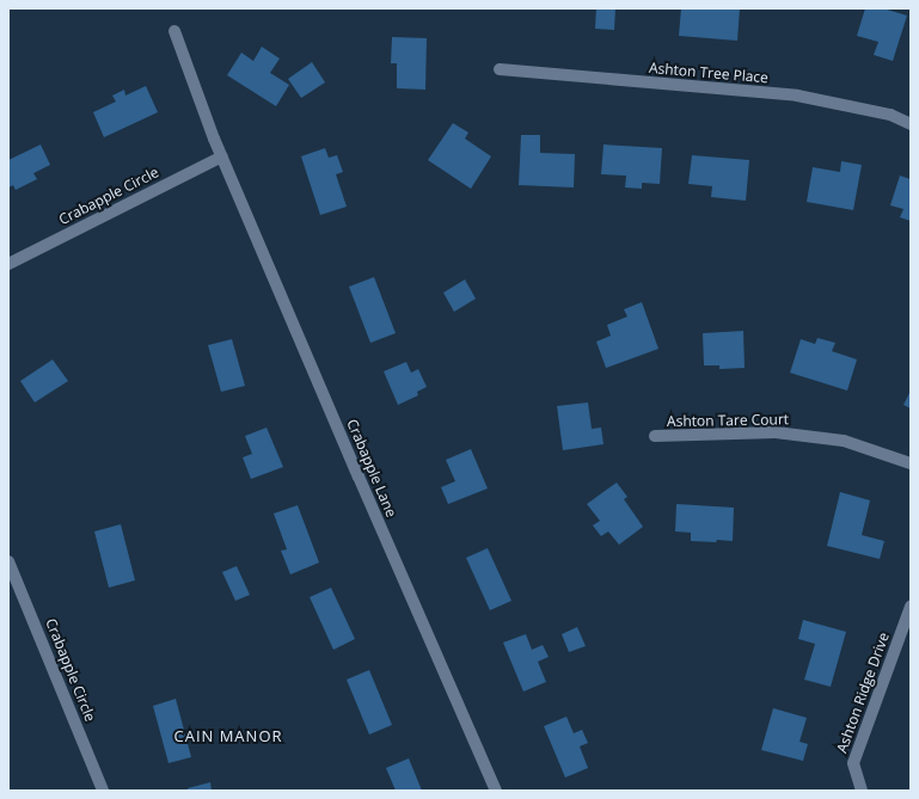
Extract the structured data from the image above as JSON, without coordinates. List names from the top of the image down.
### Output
{
  "streets": {
    "street": [
      "Ashton Tree Place",
      "Crabapple Circle",
      "Ashton Tare Court",
      "Crabapple Lane",
      "Ashton Ridge Drive"
    ]
  },
  "crossings": [
    ["Crabapple Circle", "Crabapple Lane"]
  ],
  "districts": ["CAIN MANOR"]
}
